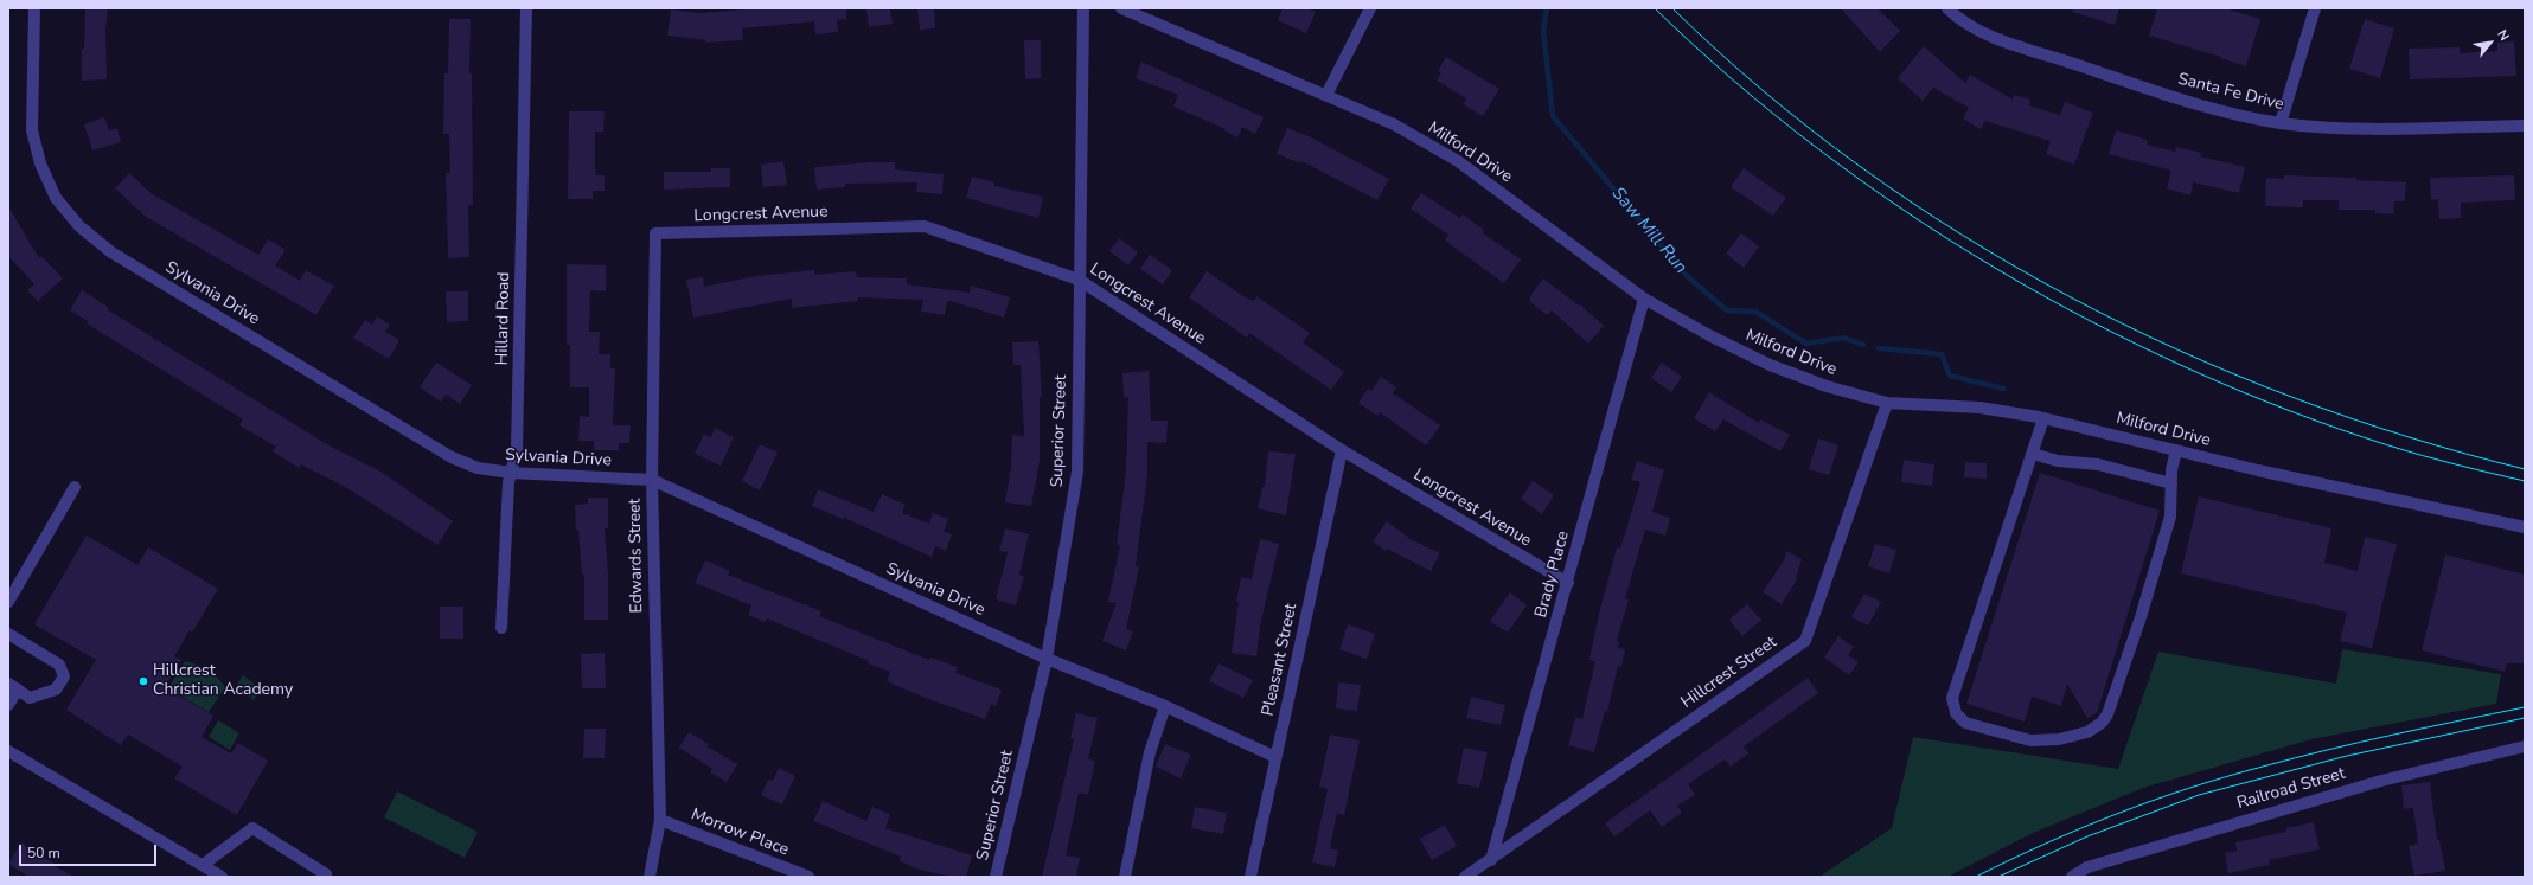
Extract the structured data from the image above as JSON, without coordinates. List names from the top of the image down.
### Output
{
  "streets": {
    "street": [
      "Santa Fe Drive",
      "Milford Drive",
      "Longcrest Avenue",
      "Sylvania Drive",
      "Hillard Road",
      "Superior Street",
      "Edwards Street",
      "Brady Place",
      "Pleasant Street",
      "Hillcrest Street",
      "Railroad Street",
      "Morrow Place"
    ]
  },
  "crossings": [
    ["Milford Drive", "Brady Place"],
    ["Milford Drive", "Hillcrest Street"],
    ["Longcrest Avenue", "Superior Street"],
    ["Longcrest Avenue", "Edwards Street"],
    ["Longcrest Avenue", "Brady Place"],
    ["Longcrest Avenue", "Pleasant Street"],
    ["Sylvania Drive", "Hillard Road"],
    ["Sylvania Drive", "Superior Street"],
    ["Sylvania Drive", "Edwards Street"],
    ["Sylvania Drive", "Pleasant Street"],
    ["Edwards Street", "Morrow Place"],
    ["Brady Place", "Hillcrest Street"]
  ],
  "water": ["Saw Mill Run"],
  "places": ["Hillcrest Christian Academy"],
  "scale_bar": "50 m",
  "north": "top right"
}
